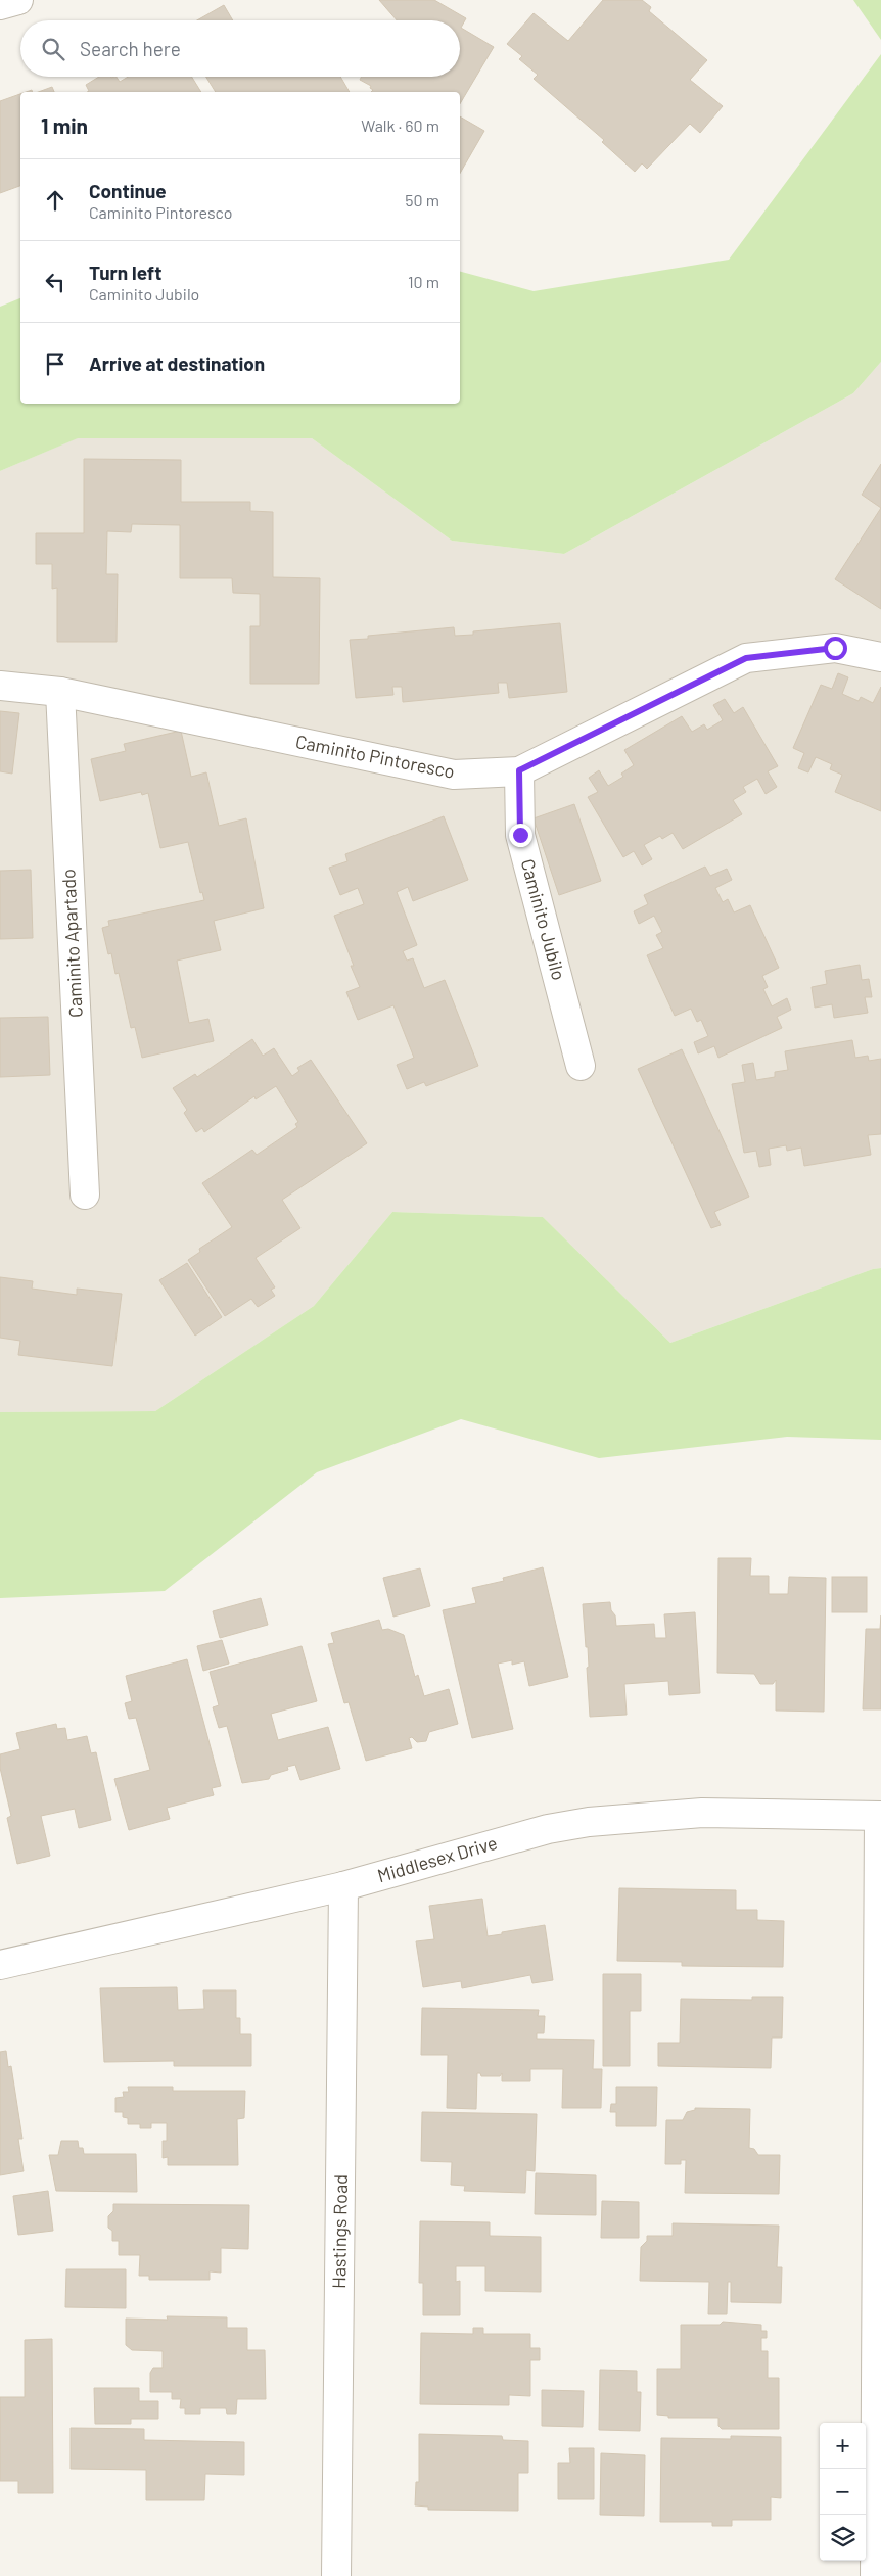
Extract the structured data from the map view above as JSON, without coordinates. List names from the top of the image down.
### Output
{
  "streets": {
    "street": [
      "Caminito Pintoresco",
      "Caminito Jubilo",
      "Caminito Apartado",
      "Middlesex Drive",
      "Hastings Road"
    ]
  },
  "crossings": [
    ["Caminito Pintoresco", "Caminito Jubilo"],
    ["Caminito Pintoresco", "Caminito Apartado"],
    ["Middlesex Drive", "Hastings Road"]
  ],
  "page": {
    "search": "Search here",
    "heading": ["1 min", "Walk · 60 m"],
    "list": [
      ["Continue", "Caminito Pintoresco", "50 m"],
      ["Turn left", "Caminito Jubilo", "10 m"],
      "Arrive at destination"
    ],
    "map_buttons": ["+", "−"]
  }
}
